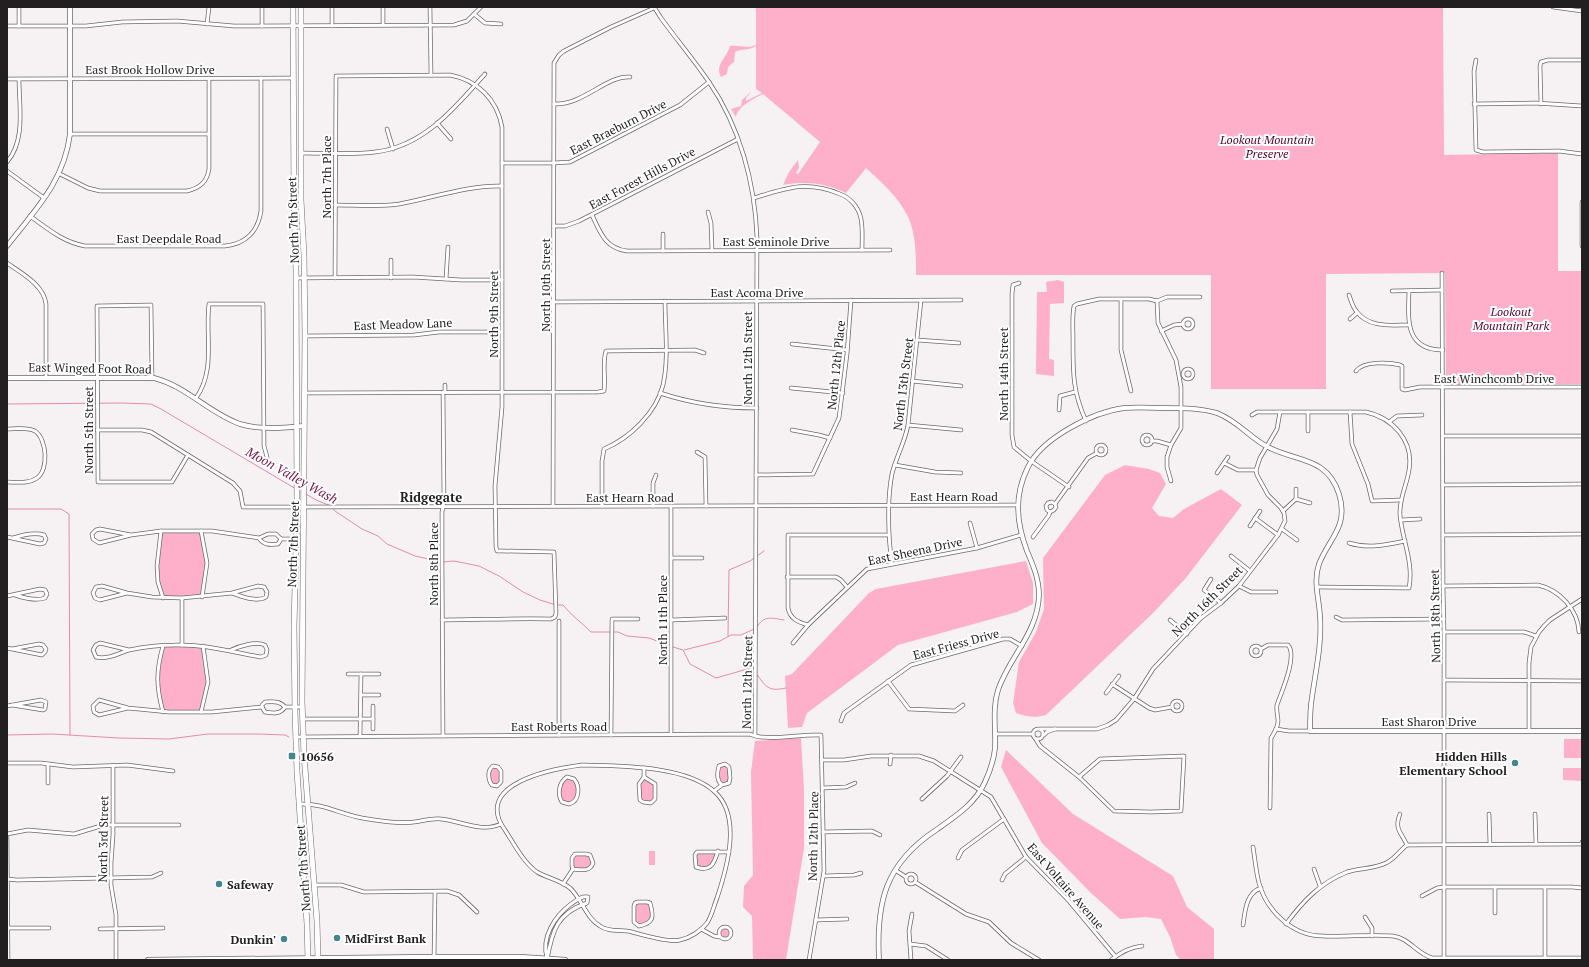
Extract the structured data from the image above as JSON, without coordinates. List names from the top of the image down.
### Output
{
  "streets": {
    "main road": ["North 7th Street"],
    "street": [
      "East Brook Hollow Drive",
      "East Braeburn Drive",
      "North 7th Place",
      "East Forest Hills Drive",
      "East Deepdale Road",
      "East Seminole Drive",
      "North 10th Street",
      "East Acoma Drive",
      "North 9th Street",
      "East Meadow Lane",
      "North 12th Street",
      "North 12th Place",
      "East Winged Foot Road",
      "North 14th Street",
      "East Winchcomb Drive",
      "North 13th Street",
      "North 5th Street",
      "East Hearn Road",
      "East Sheena Drive",
      "North 8th Place",
      "North 16th Street",
      "North 18th Street",
      "North 11th Place",
      "East Friess Drive",
      "East Sharon Drive",
      "East Roberts Road",
      "North 3rd Street",
      "East Voltaire Avenue"
    ]
  },
  "crossings": [
    ["East Brook Hollow Drive", "North 7th Street"],
    ["East Brook Hollow Drive", "East Deepdale Road"],
    ["East Braeburn Drive", "North 10th Street"],
    ["East Braeburn Drive", "North 9th Street"],
    ["East Braeburn Drive", "North 12th Street"],
    ["East Forest Hills Drive", "East Seminole Drive"],
    ["East Forest Hills Drive", "North 10th Street"],
    ["East Forest Hills Drive", "North 12th Street"],
    ["North 7th Street", "East Meadow Lane"],
    ["North 7th Street", "East Winged Foot Road"],
    ["North 7th Street", "East Hearn Road"],
    ["North 7th Street", "East Roberts Road"],
    ["East Seminole Drive", "North 12th Street"],
    ["North 10th Street", "East Acoma Drive"],
    ["North 10th Street", "North 12th Street"],
    ["North 10th Street", "East Hearn Road"],
    ["East Acoma Drive", "North 12th Street"],
    ["East Acoma Drive", "North 12th Place"],
    ["East Acoma Drive", "North 13th Street"],
    ["North 9th Street", "East Meadow Lane"],
    ["North 9th Street", "East Hearn Road"],
    ["North 9th Street", "North 8th Place"],
    ["North 12th Street", "North 12th Place"],
    ["North 12th Street", "East Hearn Road"],
    ["North 12th Street", "East Roberts Road"],
    ["North 12th Place", "East Roberts Road"],
    ["North 12th Place", "East Voltaire Avenue"],
    ["East Winged Foot Road", "North 5th Street"],
    ["East Winchcomb Drive", "North 18th Street"],
    ["North 13th Street", "East Hearn Road"],
    ["North 13th Street", "East Sheena Drive"],
    ["North 5th Street", "East Hearn Road"],
    ["East Hearn Road", "North 8th Place"],
    ["East Hearn Road", "North 11th Place"],
    ["North 8th Place", "East Roberts Road"],
    ["North 18th Street", "East Sharon Drive"],
    ["North 11th Place", "East Roberts Road"]
  ],
  "districts": ["Ridgegate"],
  "water": ["Moon Valley Wash"],
  "parks": ["Lookout Mountain Preserve", "Lookout Mountain Park"],
  "places": {
    "transit": ["10656"],
    "other": [
      "Hidden Hills Elementary School",
      "Safeway",
      "MidFirst Bank",
      "Dunkin'"
    ]
  }
}
